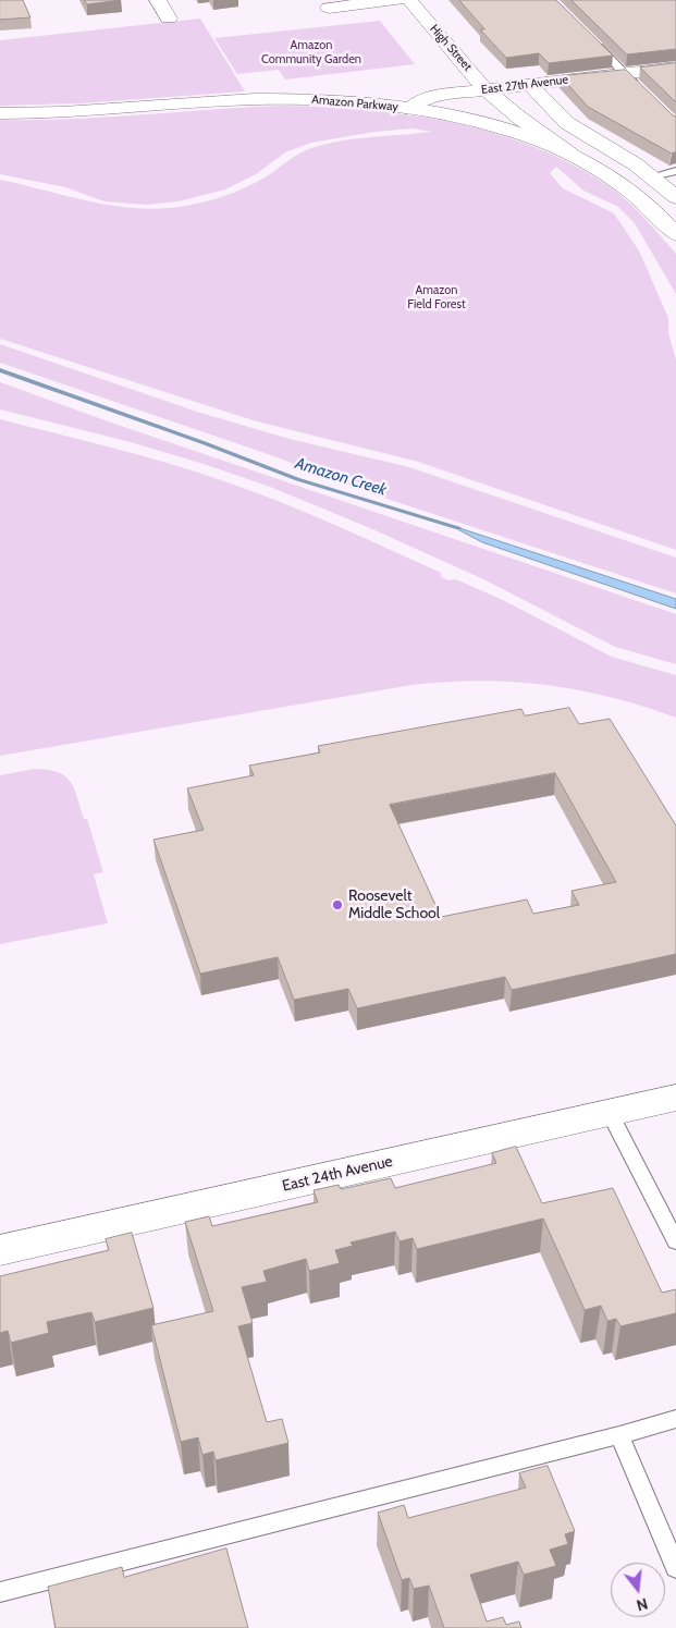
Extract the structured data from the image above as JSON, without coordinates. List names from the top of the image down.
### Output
{
  "streets": {
    "street": [
      "High Street",
      "East 27th Avenue",
      "Amazon Parkway",
      "East 24th Avenue"
    ]
  },
  "crossings": [
    ["High Street", "East 27th Avenue"],
    ["High Street", "Amazon Parkway"],
    ["East 27th Avenue", "Amazon Parkway"]
  ],
  "water": ["Amazon Creek"],
  "parks": ["Amazon Community Garden", "Amazon Field Forest"],
  "places": ["Roosevelt Middle School"],
  "north": "bottom"
}
